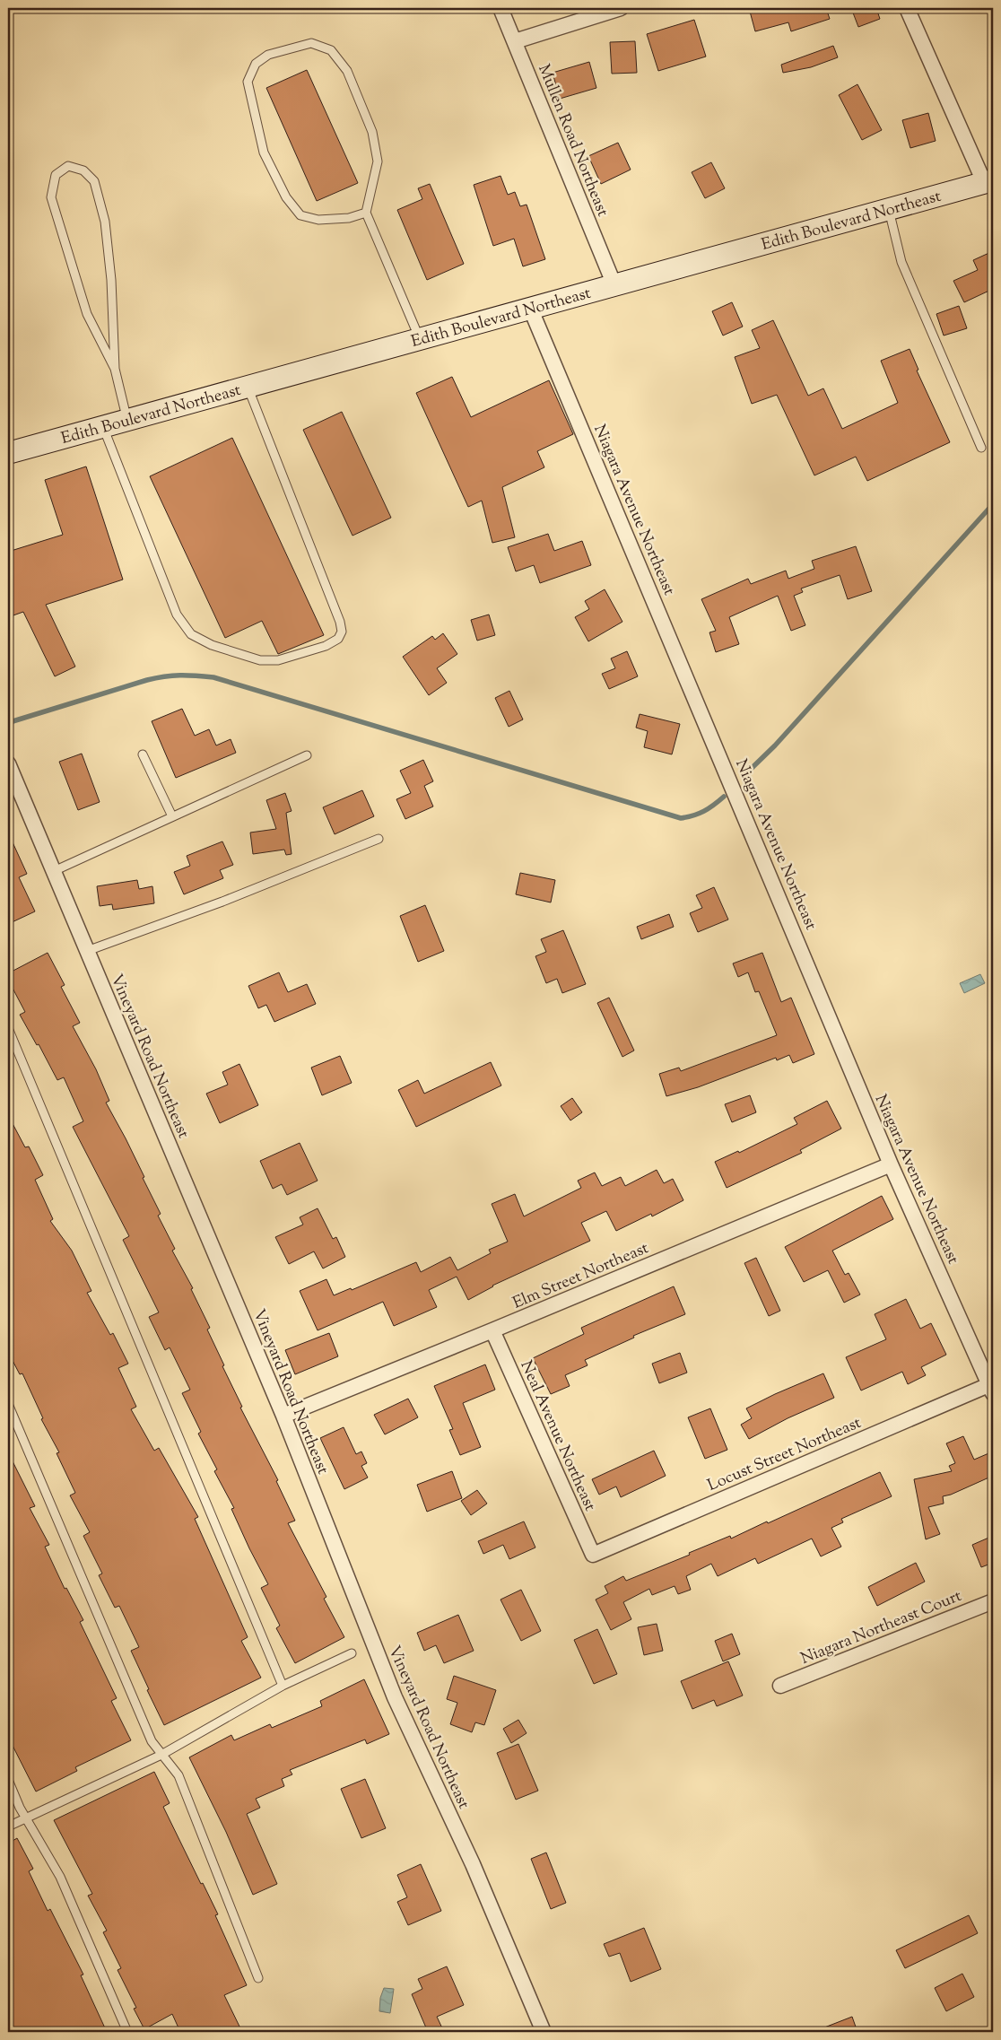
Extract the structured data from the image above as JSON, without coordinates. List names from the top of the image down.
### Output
{
  "streets": {
    "street": [
      "Mullen Road Northeast",
      "Edith Boulevard Northeast",
      "Niagara Avenue Northeast",
      "Vineyard Road Northeast",
      "Elm Street Northeast",
      "Neal Avenue Northeast",
      "Locust Street Northeast",
      "Niagara Northeast Court"
    ]
  },
  "crossings": [
    ["Mullen Road Northeast", "Edith Boulevard Northeast"],
    ["Edith Boulevard Northeast", "Niagara Avenue Northeast"],
    ["Niagara Avenue Northeast", "Elm Street Northeast"],
    ["Niagara Avenue Northeast", "Locust Street Northeast"],
    ["Vineyard Road Northeast", "Elm Street Northeast"],
    ["Elm Street Northeast", "Neal Avenue Northeast"],
    ["Neal Avenue Northeast", "Locust Street Northeast"]
  ]
}
